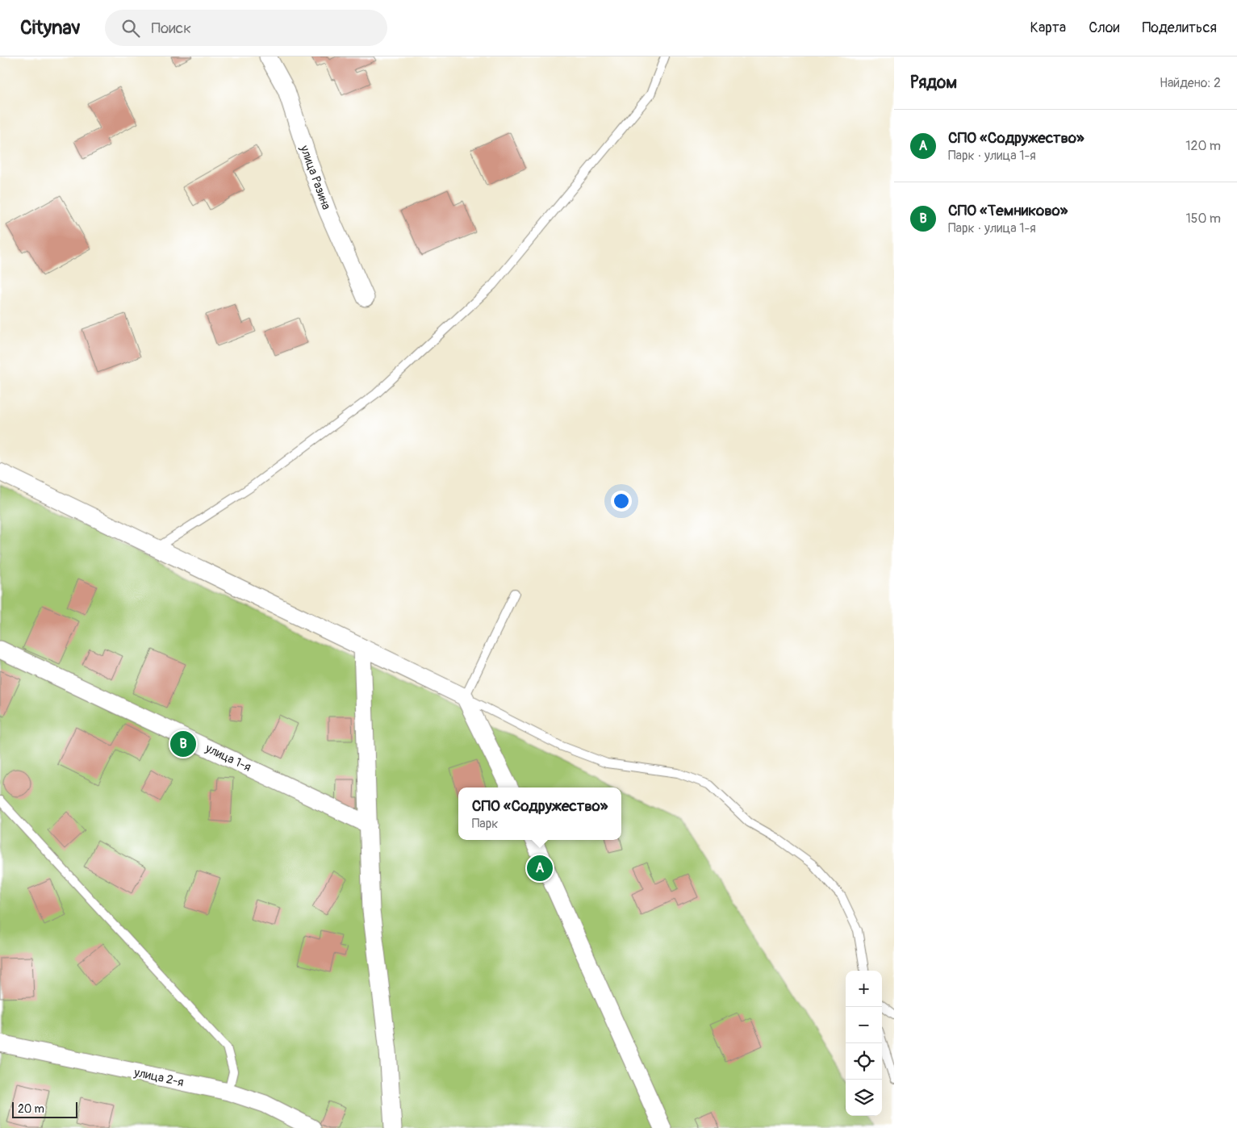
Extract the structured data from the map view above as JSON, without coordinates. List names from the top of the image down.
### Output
{
  "streets": {
    "street": ["улица Разина", "улица 1-я", "улица 2-я"]
  },
  "scale_bar": "20 m",
  "page": {
    "header": "Citynav",
    "search": "Поиск",
    "nav": ["Карта", "Слои", "Поделиться"],
    "heading": ["Рядом", "Найдено: 2"],
    "list": [
      {
        "mark": "A",
        "name": "СПО «Содружество»",
        "note": "Парк · улица 1-я",
        "value": "120 m"
      },
      {
        "mark": "B",
        "name": "СПО «Темниково»",
        "note": "Парк · улица 1-я",
        "value": "150 m"
      }
    ],
    "pins": ["B", "A"],
    "popup": ["СПО «Содружество»", "Парк"],
    "map_buttons": ["+", "−"],
    "scale": "20 m"
  }
}
